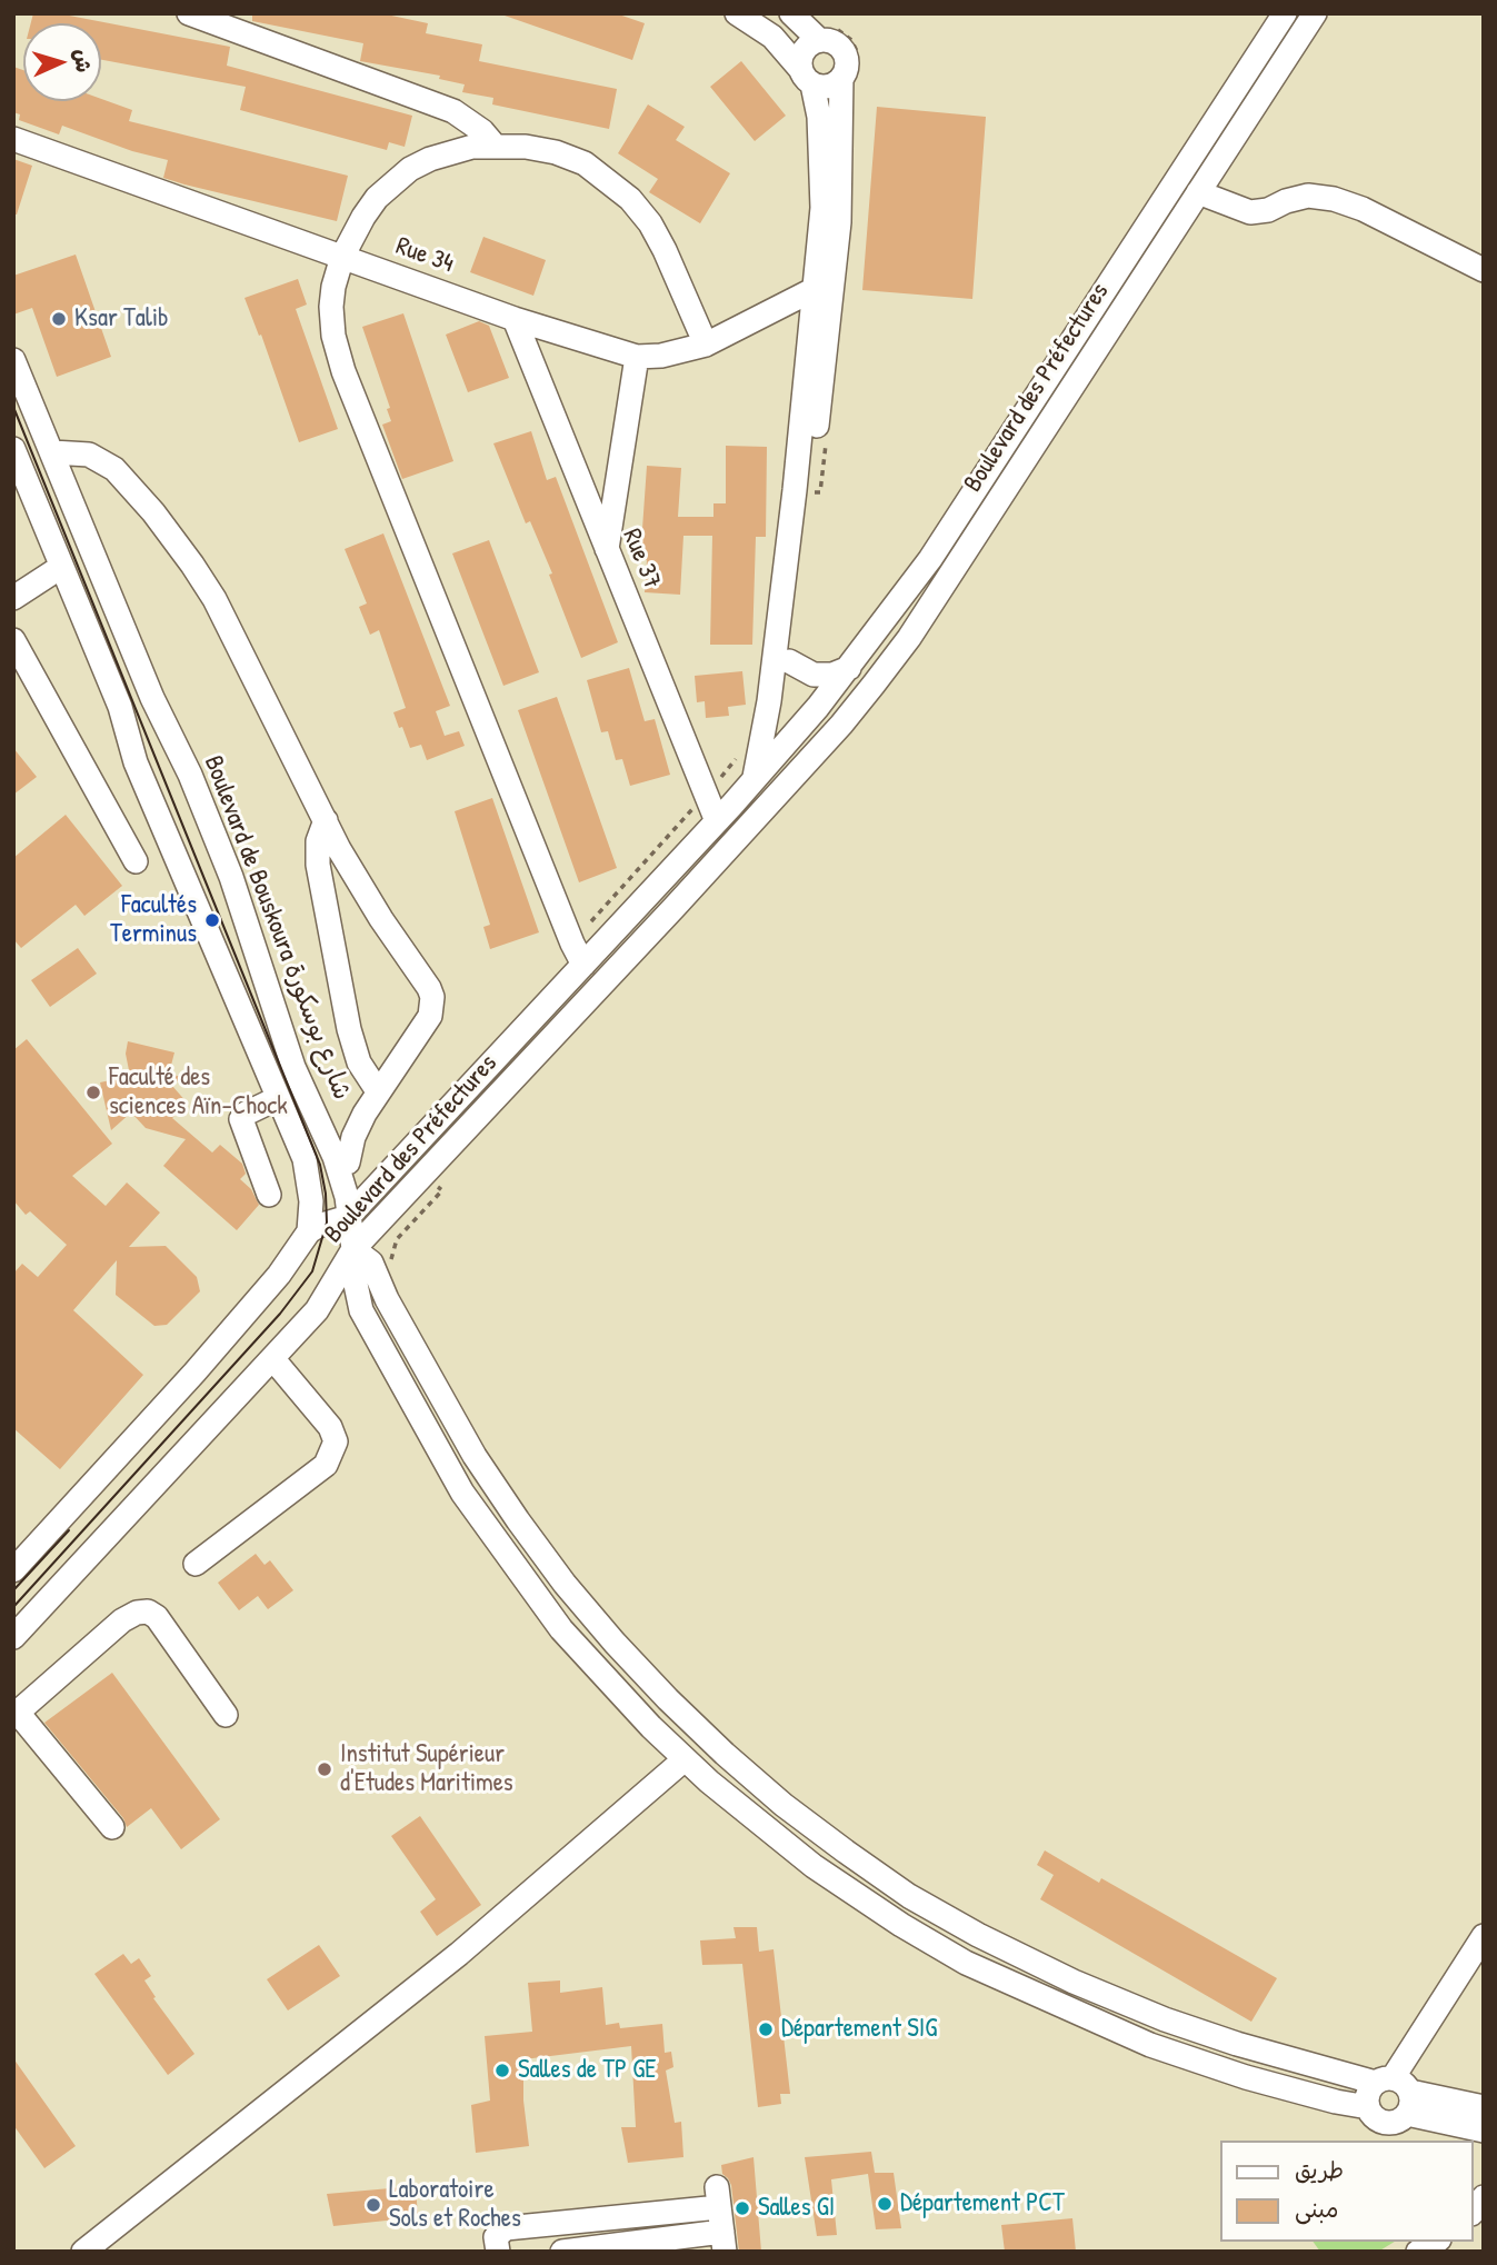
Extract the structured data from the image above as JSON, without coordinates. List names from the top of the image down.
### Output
{
  "streets": {
    "street": [
      "Rue 34",
      "Boulevard des Préfectures",
      "Rue 37",
      "Boulevard de Bouskoura شارع بوسكورة"
    ]
  },
  "crossings": [
    ["Rue 34", "Rue 37"],
    ["Boulevard des Préfectures", "Rue 37"],
    ["Boulevard des Préfectures", "Boulevard de Bouskoura شارع بوسكورة"]
  ],
  "places": [
    "Ksar Talib",
    "Facultés Terminus",
    "Faculté des sciences Aïn-Chock",
    "Institut Supérieur d'Etudes Maritimes",
    "Département SIG",
    "Salles de TP GE",
    "Département PCT",
    "Laboratoire Sols et Roches",
    "Salles GI"
  ],
  "legend": ["طريق", "مبنى"],
  "north": "right"
}
